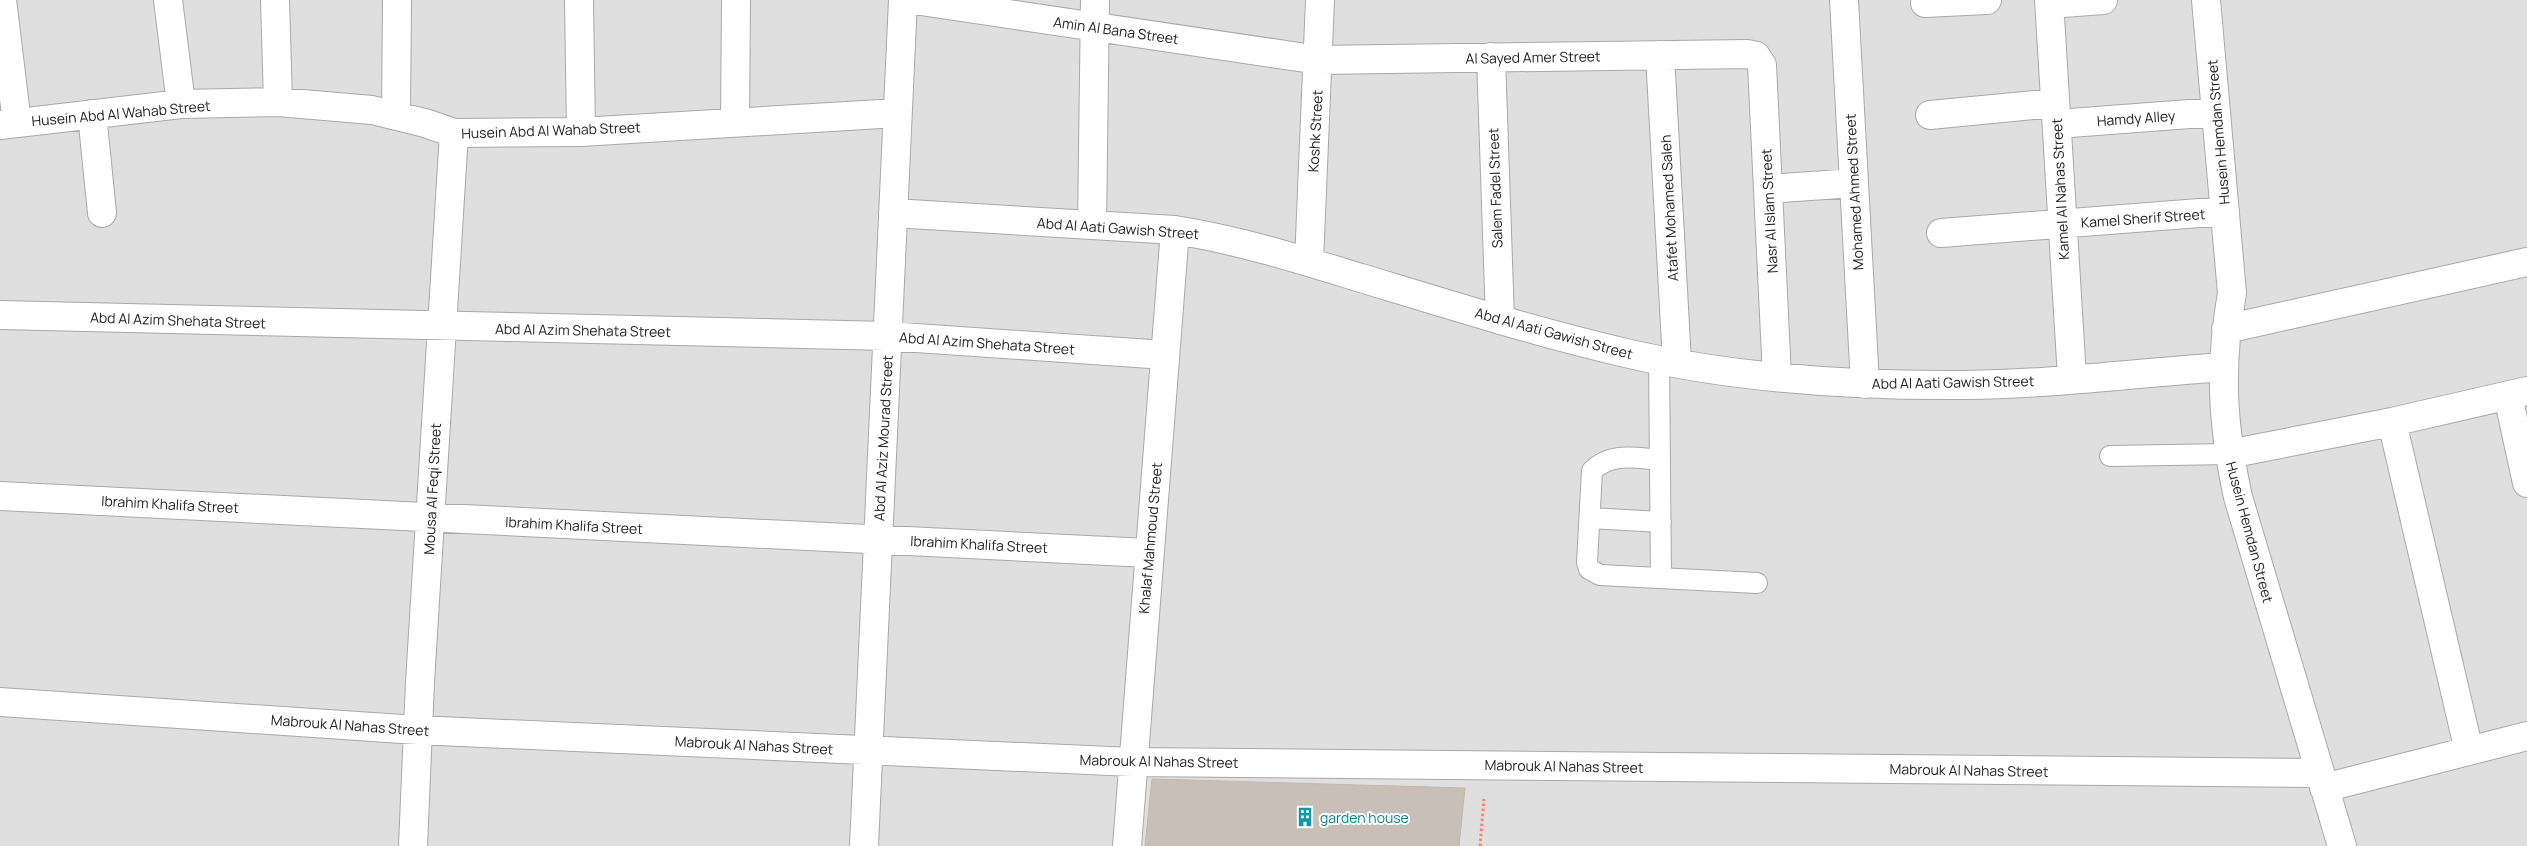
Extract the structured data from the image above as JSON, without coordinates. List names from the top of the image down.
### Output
{
  "streets": {
    "street": [
      "Amin Al Bana Street",
      "Al Sayed Amer Street",
      "Husein Abd Al Wahab Street",
      "Hamdy Alley",
      "Koshk Street",
      "Husein Hemdan Street",
      "Salem Fadel Street",
      "Kamel Al Nahas Street",
      "Mohamed Ahmed Street",
      "Atafet Mohamed Saleh",
      "Nasr Al Islam Street",
      "Kamel Sherif Street",
      "Abd Al Aati Gawish Street",
      "Abd Al Azim Shehata Street",
      "Abd Al Aziz Mourad Street",
      "Mousa Al Feqi Street",
      "Ibrahim Khalifa Street",
      "Khalaf Mahmoud Street",
      "Mabrouk Al Nahas Street"
    ]
  },
  "crossings": [
    ["Amin Al Bana Street", "Al Sayed Amer Street"],
    ["Amin Al Bana Street", "Koshk Street"],
    ["Al Sayed Amer Street", "Koshk Street"],
    ["Al Sayed Amer Street", "Salem Fadel Street"],
    ["Al Sayed Amer Street", "Atafet Mohamed Saleh"],
    ["Al Sayed Amer Street", "Nasr Al Islam Street"],
    ["Husein Abd Al Wahab Street", "Abd Al Aziz Mourad Street"],
    ["Husein Abd Al Wahab Street", "Mousa Al Feqi Street"],
    ["Hamdy Alley", "Husein Hemdan Street"],
    ["Hamdy Alley", "Kamel Al Nahas Street"],
    ["Koshk Street", "Abd Al Aati Gawish Street"],
    ["Husein Hemdan Street", "Kamel Sherif Street"],
    ["Husein Hemdan Street", "Abd Al Aati Gawish Street"],
    ["Husein Hemdan Street", "Mabrouk Al Nahas Street"],
    ["Salem Fadel Street", "Abd Al Aati Gawish Street"],
    ["Kamel Al Nahas Street", "Kamel Sherif Street"],
    ["Kamel Al Nahas Street", "Abd Al Aati Gawish Street"],
    ["Mohamed Ahmed Street", "Abd Al Aati Gawish Street"],
    ["Atafet Mohamed Saleh", "Abd Al Aati Gawish Street"],
    ["Nasr Al Islam Street", "Abd Al Aati Gawish Street"],
    ["Abd Al Aati Gawish Street", "Abd Al Aziz Mourad Street"],
    ["Abd Al Aati Gawish Street", "Khalaf Mahmoud Street"],
    ["Abd Al Azim Shehata Street", "Abd Al Aziz Mourad Street"],
    ["Abd Al Azim Shehata Street", "Mousa Al Feqi Street"],
    ["Abd Al Azim Shehata Street", "Khalaf Mahmoud Street"],
    ["Abd Al Aziz Mourad Street", "Ibrahim Khalifa Street"],
    ["Abd Al Aziz Mourad Street", "Mabrouk Al Nahas Street"],
    ["Mousa Al Feqi Street", "Ibrahim Khalifa Street"],
    ["Mousa Al Feqi Street", "Mabrouk Al Nahas Street"],
    ["Ibrahim Khalifa Street", "Khalaf Mahmoud Street"],
    ["Khalaf Mahmoud Street", "Mabrouk Al Nahas Street"]
  ],
  "places": {
    "building": ["garden house"]
  }
}
